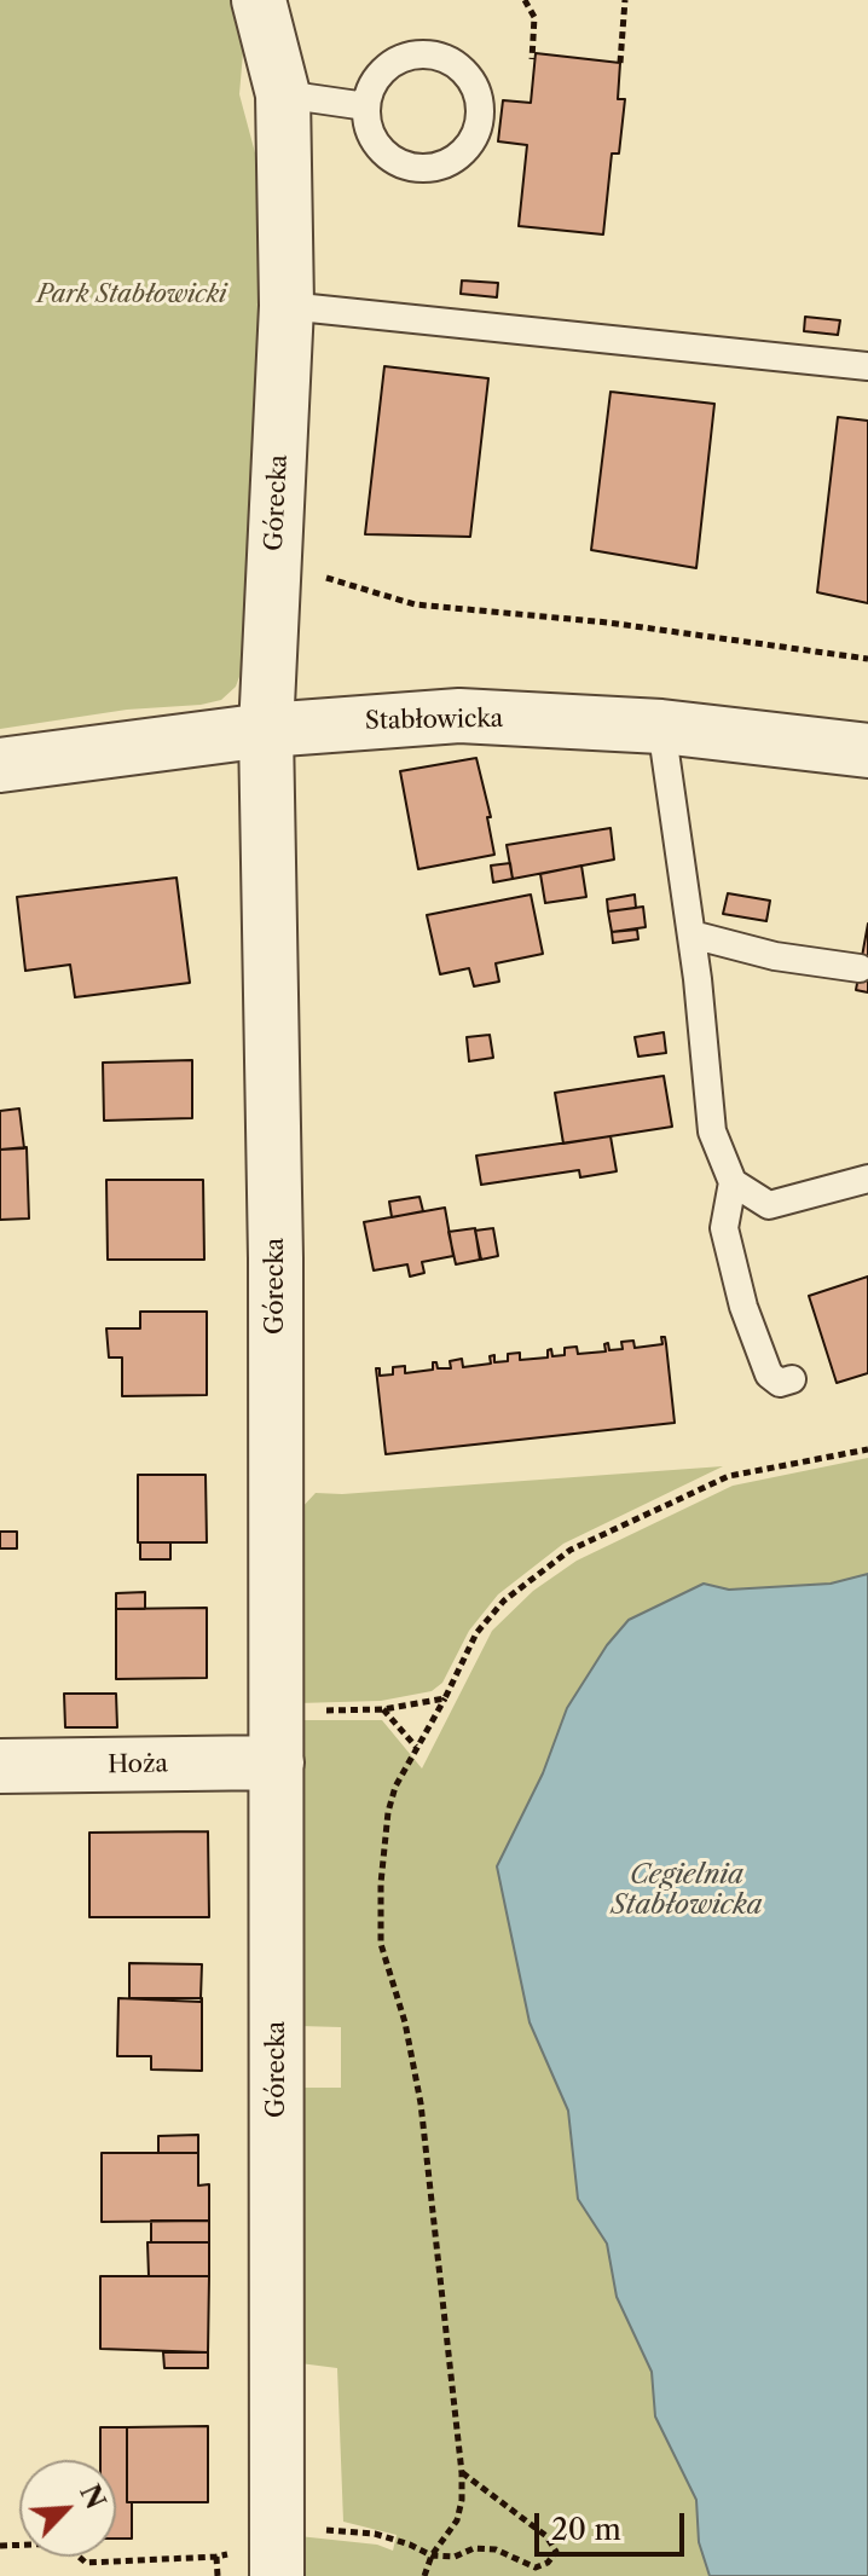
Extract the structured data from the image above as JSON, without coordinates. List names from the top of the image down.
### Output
{
  "streets": {
    "street": ["Górecka", "Stabłowicka", "Hoża"]
  },
  "crossings": [
    ["Górecka", "Stabłowicka"],
    ["Górecka", "Hoża"]
  ],
  "water": ["Cegielnia Stabłowicka"],
  "parks": ["Park Stabłowicki"],
  "scale_bar": "20 m",
  "north": "top right"
}
